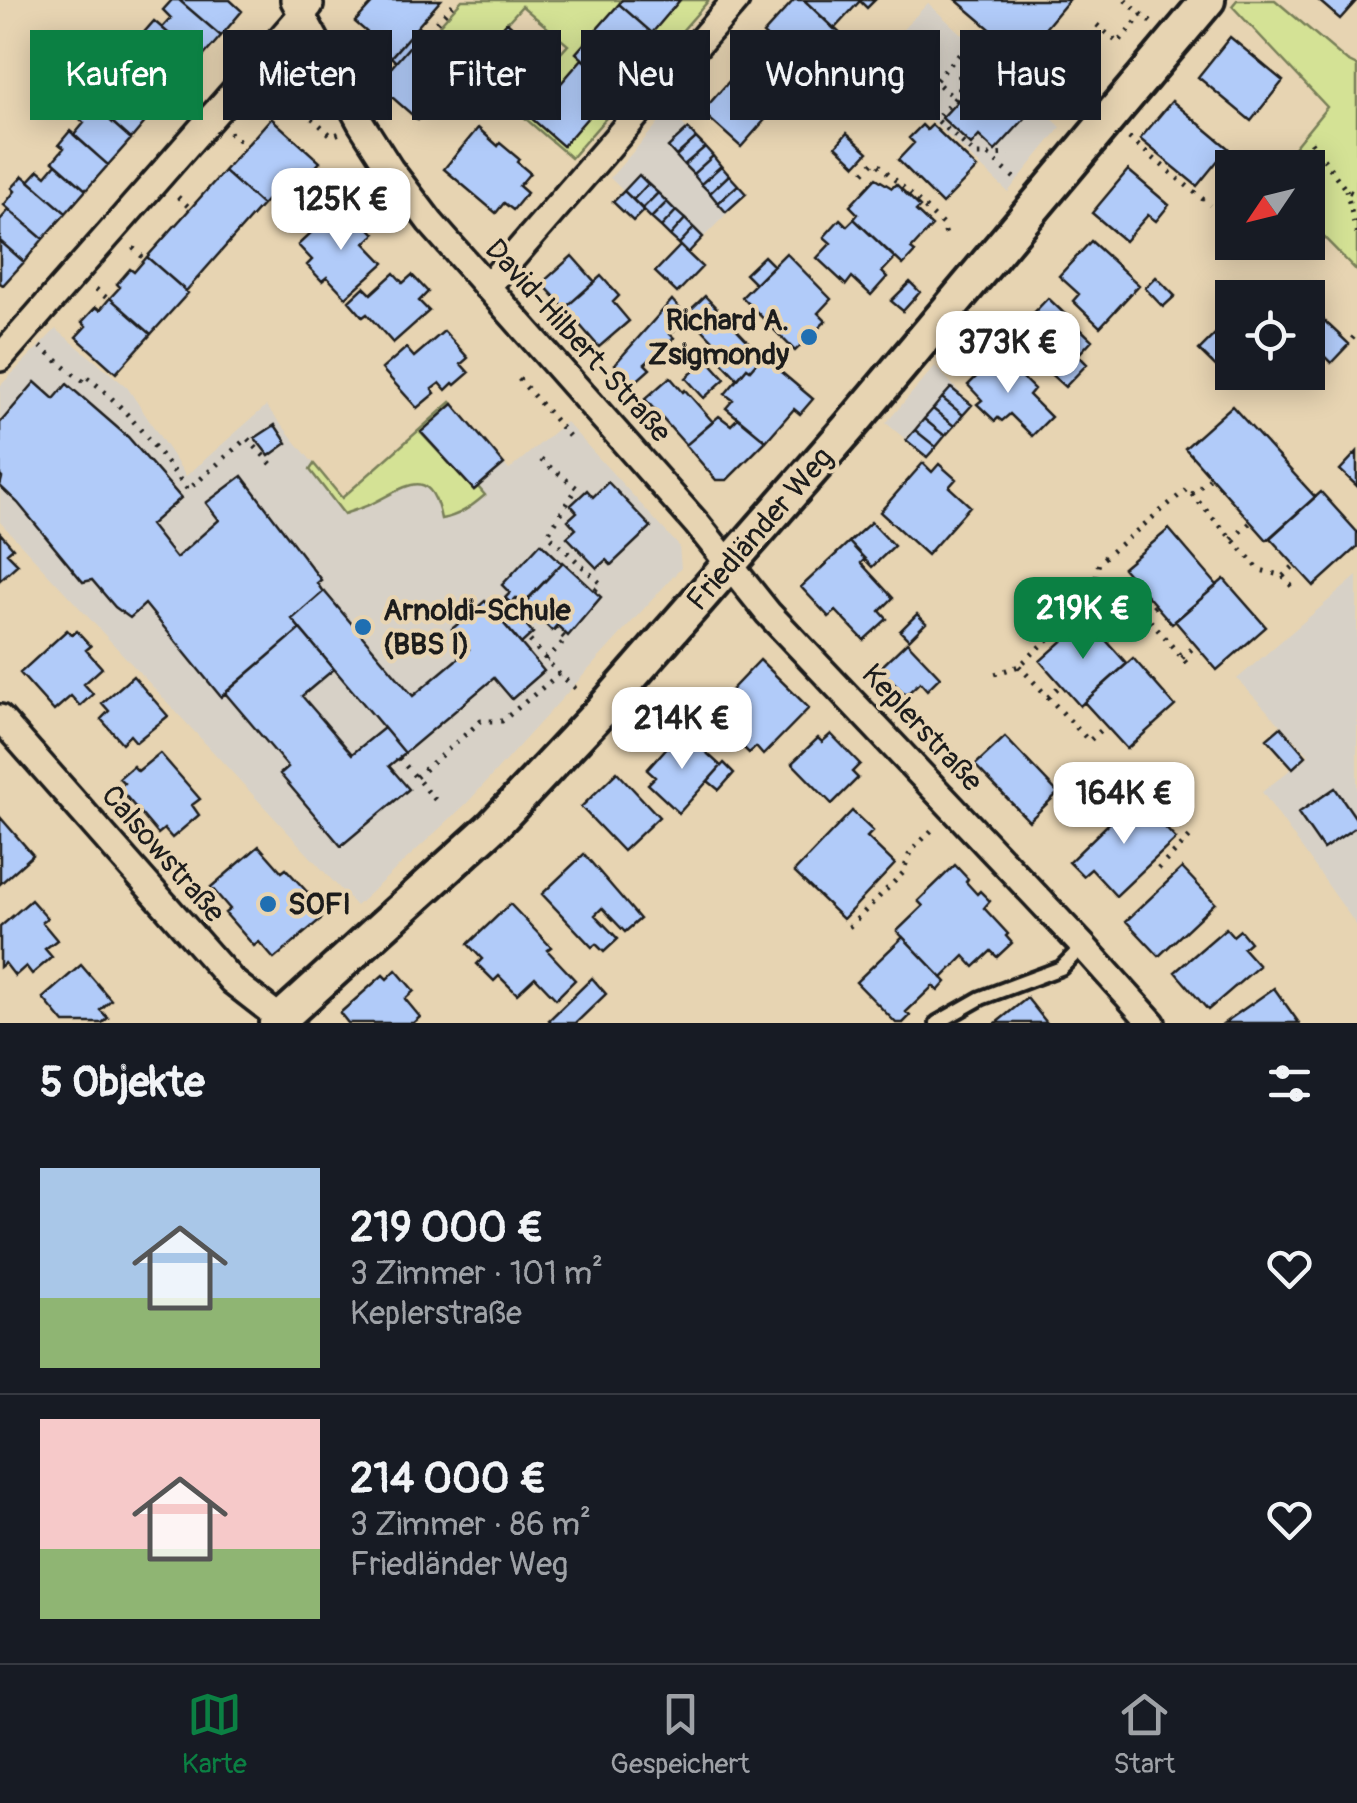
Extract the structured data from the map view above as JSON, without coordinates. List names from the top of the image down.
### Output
{
  "streets": {
    "street": [
      "David-Hilbert-Straße",
      "Friedländer Weg",
      "Keplerstraße",
      "Calsowstraße"
    ]
  },
  "crossings": [
    ["David-Hilbert-Straße", "Friedländer Weg"],
    ["David-Hilbert-Straße", "Keplerstraße"],
    ["Friedländer Weg", "Keplerstraße"],
    ["Friedländer Weg", "Calsowstraße"]
  ],
  "places": ["Richard A. Zsigmondy", "Arnoldi-Schule (BBS I)", "SOFI"],
  "north": "bottom left",
  "page": {
    "chip": [
      "Kaufen",
      "Mieten",
      "Filter",
      "Neu",
      "Wohnung",
      "Haus"
    ],
    "price": [
      "125K €",
      "373K €",
      "219K €",
      "214K €",
      "164K €"
    ],
    "heading": "5 Objekte",
    "list": [
      {
        "name": "219 000 €",
        "note": "3 Zimmer · 101 m² · Keplerstraße"
      },
      {
        "name": "214 000 €",
        "note": "3 Zimmer · 86 m² · Friedländer Weg"
      }
    ],
    "tabs": ["Karte", "Gespeichert", "Start"]
  }
}
